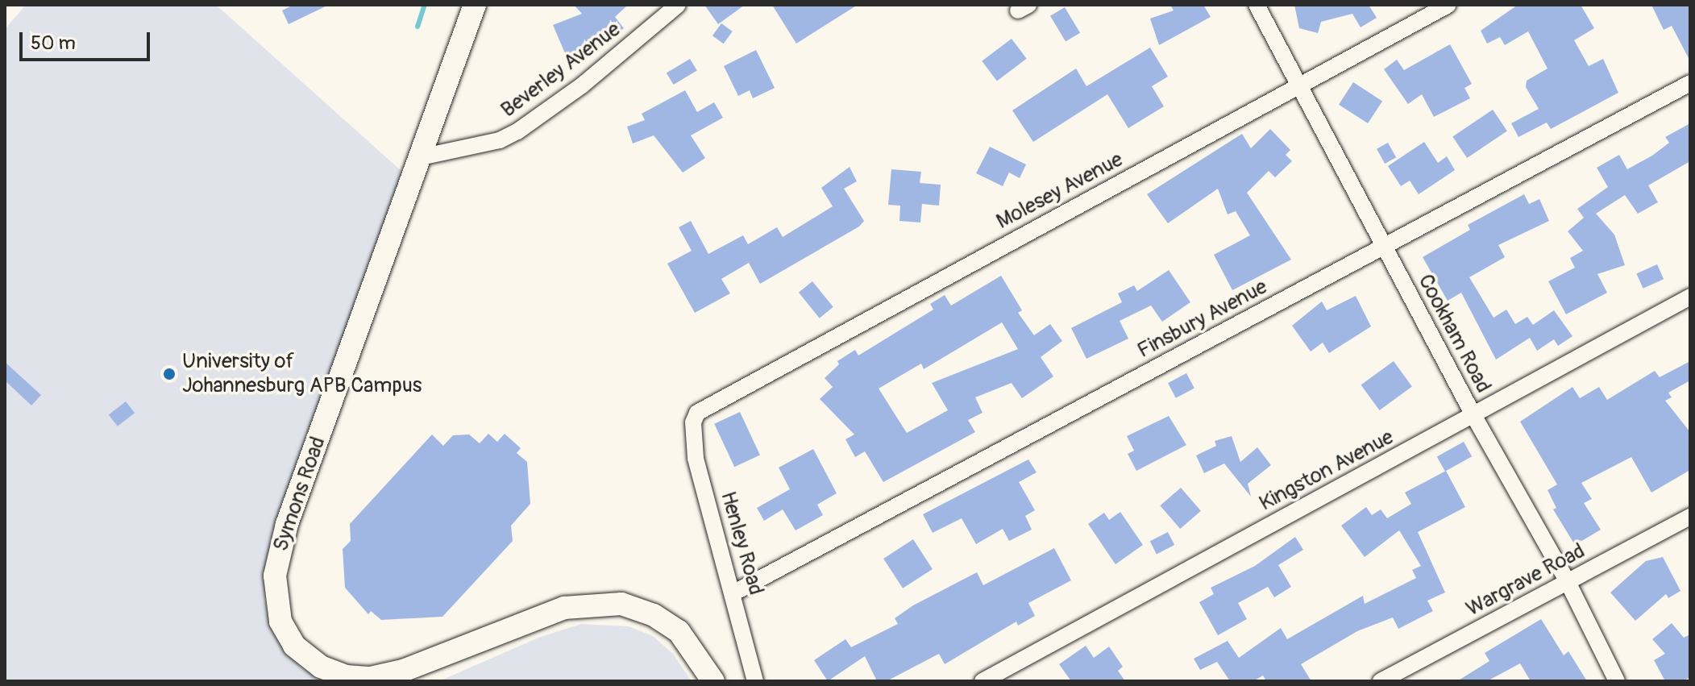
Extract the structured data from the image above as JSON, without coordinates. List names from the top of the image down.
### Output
{
  "streets": {
    "main road": ["Symons Road"],
    "street": [
      "Beverley Avenue",
      "Molesey Avenue",
      "Finsbury Avenue",
      "Cookham Road",
      "Kingston Avenue",
      "Henley Road",
      "Wargrave Road"
    ]
  },
  "crossings": [
    ["Beverley Avenue", "Symons Road"],
    ["Molesey Avenue", "Cookham Road"],
    ["Molesey Avenue", "Henley Road"],
    ["Finsbury Avenue", "Cookham Road"],
    ["Finsbury Avenue", "Henley Road"],
    ["Cookham Road", "Kingston Avenue"],
    ["Cookham Road", "Wargrave Road"]
  ],
  "places": ["University of Johannesburg APB Campus"],
  "scale_bar": "50 m"
}
